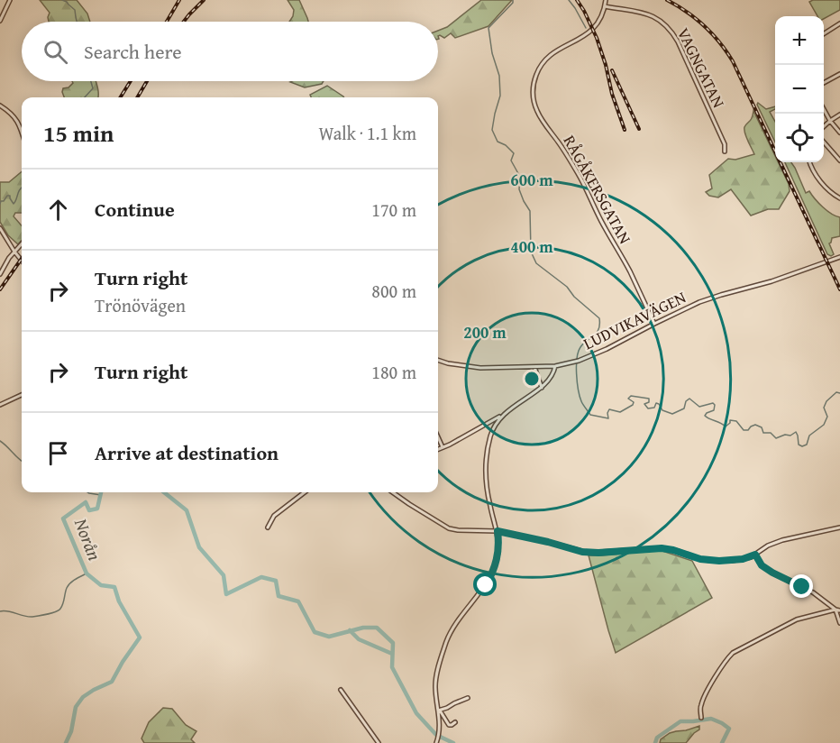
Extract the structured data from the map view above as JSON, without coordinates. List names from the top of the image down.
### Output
{
  "streets": {
    "street": ["VAGNGATAN", "RÅGÅKERSGATAN", "LUDVIKAVÄGEN"]
  },
  "crossings": [
    ["VAGNGATAN", "RÅGÅKERSGATAN"],
    ["RÅGÅKERSGATAN", "LUDVIKAVÄGEN"]
  ],
  "water": ["Norån"],
  "page": {
    "map_buttons": ["+", "−"],
    "search": "Search here",
    "heading": ["15 min", "Walk · 1.1 km"],
    "list": [
      ["Continue", "170 m"],
      ["Turn right", "Trönövägen", "800 m"],
      ["Turn right", "180 m"],
      "Arrive at destination"
    ]
  },
  "rings": ["600 m", "400 m", "200 m"]
}
